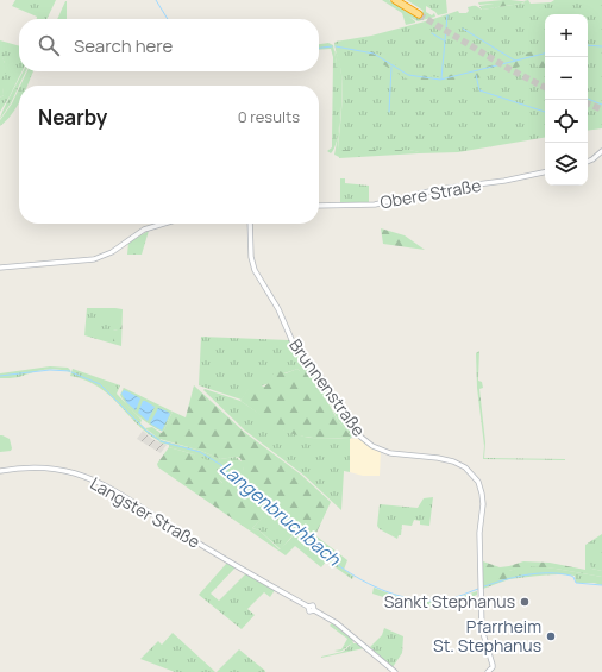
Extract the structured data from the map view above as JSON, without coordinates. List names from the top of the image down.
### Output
{
  "streets": {
    "street": ["Obere Straße", "Brunnenstraße", "Langster Straße"]
  },
  "water": ["Langenbruchbach"],
  "places": ["Sankt Stephanus", "Pfarrheim St. Stephanus"],
  "page": {
    "map_buttons": ["+", "−"],
    "search": "Search here",
    "heading": ["Nearby", "0 results"]
  }
}
